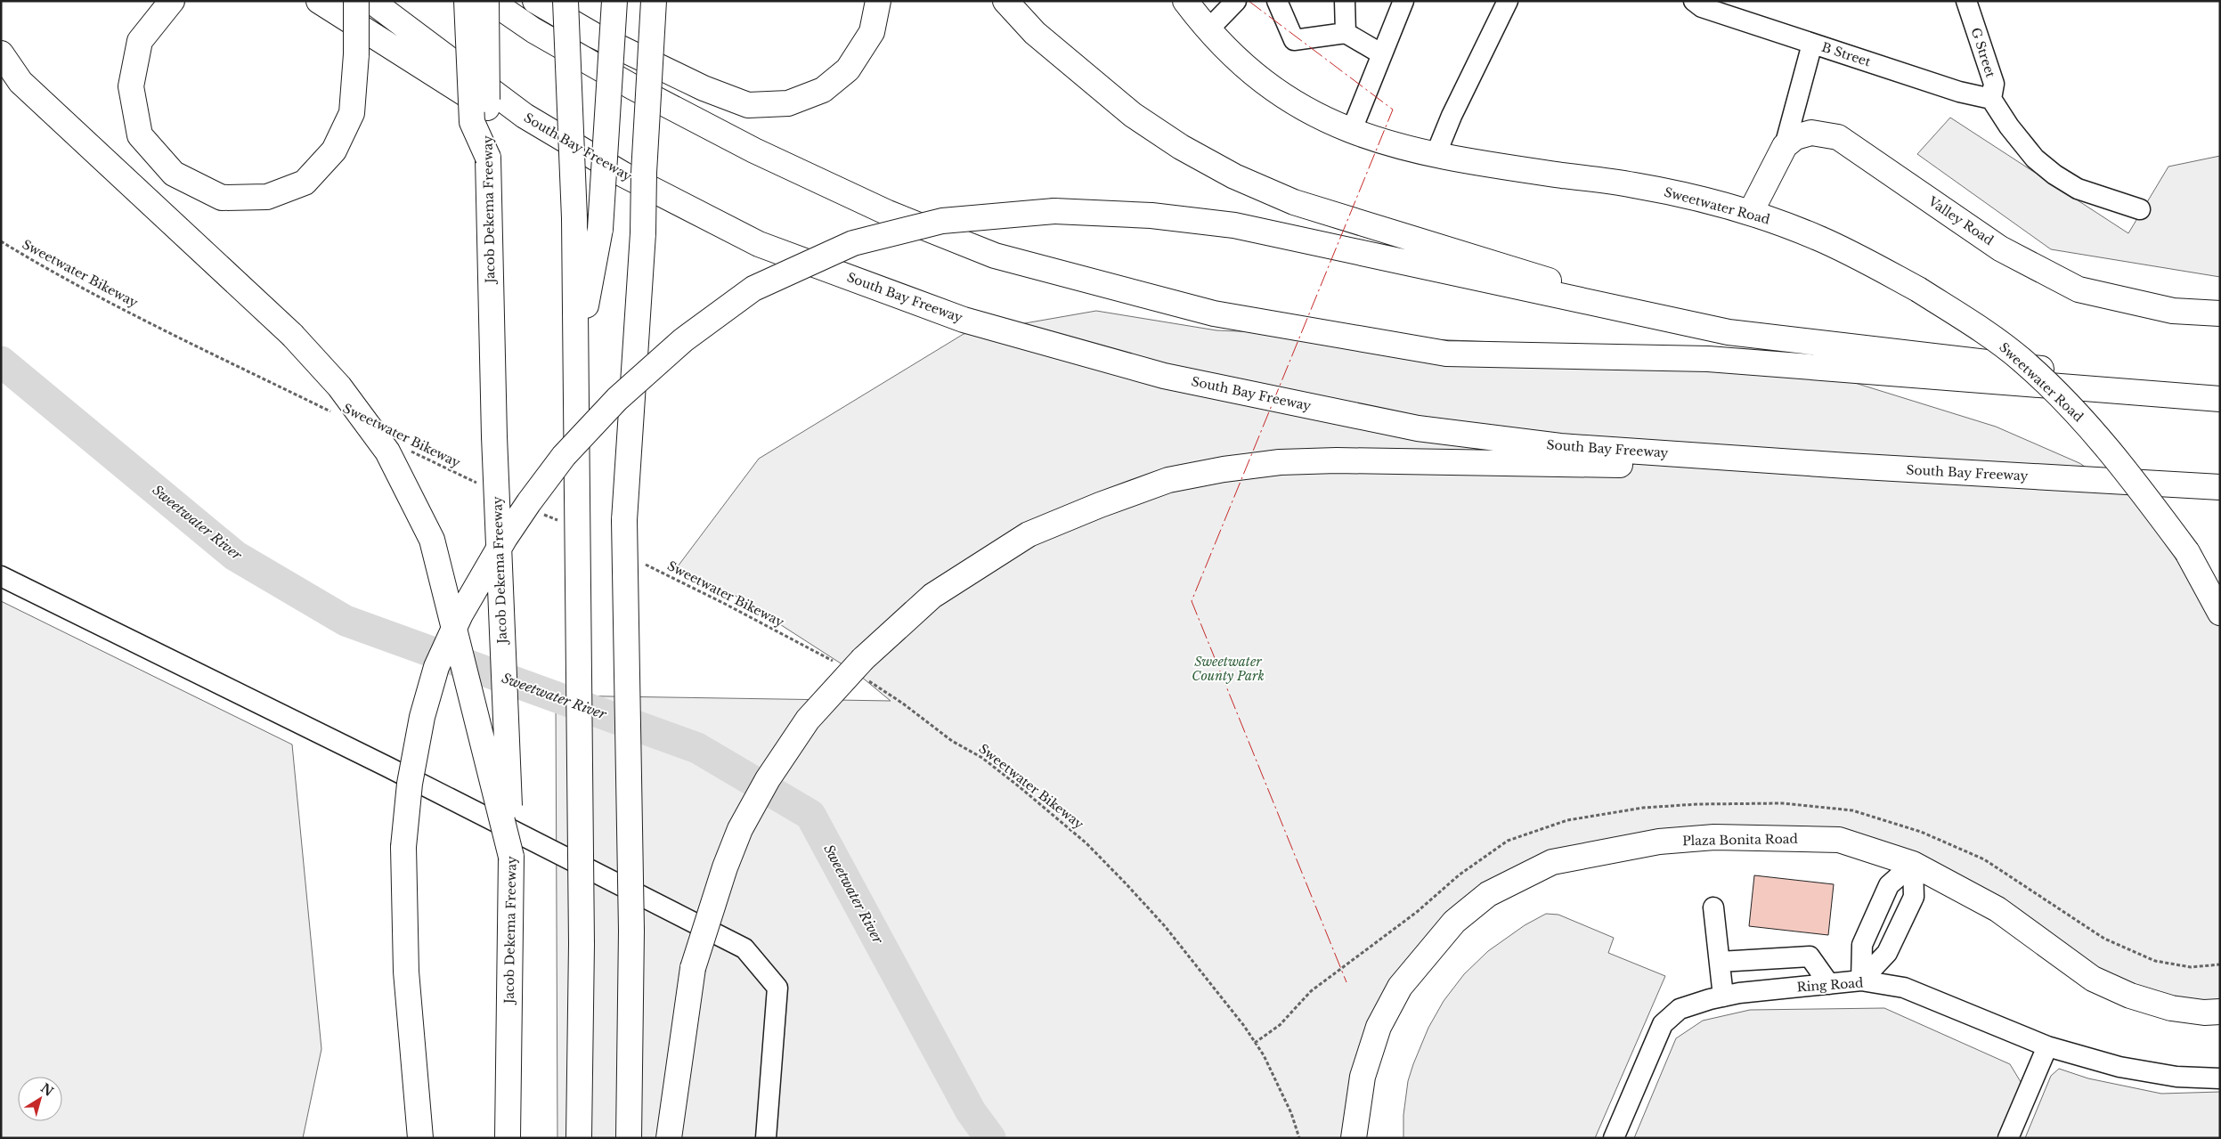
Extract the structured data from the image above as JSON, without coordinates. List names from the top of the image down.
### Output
{
  "streets": {
    "main road": [
      "South Bay Freeway",
      "Sweetwater Road",
      "Jacob Dekema Freeway",
      "Valley Road",
      "Plaza Bonita Road"
    ],
    "street": ["G Street", "B Street", "Ring Road"],
    "path": ["Sweetwater Bikeway"]
  },
  "crossings": [
    ["G Street", "B Street"]
  ],
  "water": ["Sweetwater River"],
  "parks": ["Sweetwater County Park"],
  "north": "top right"
}
